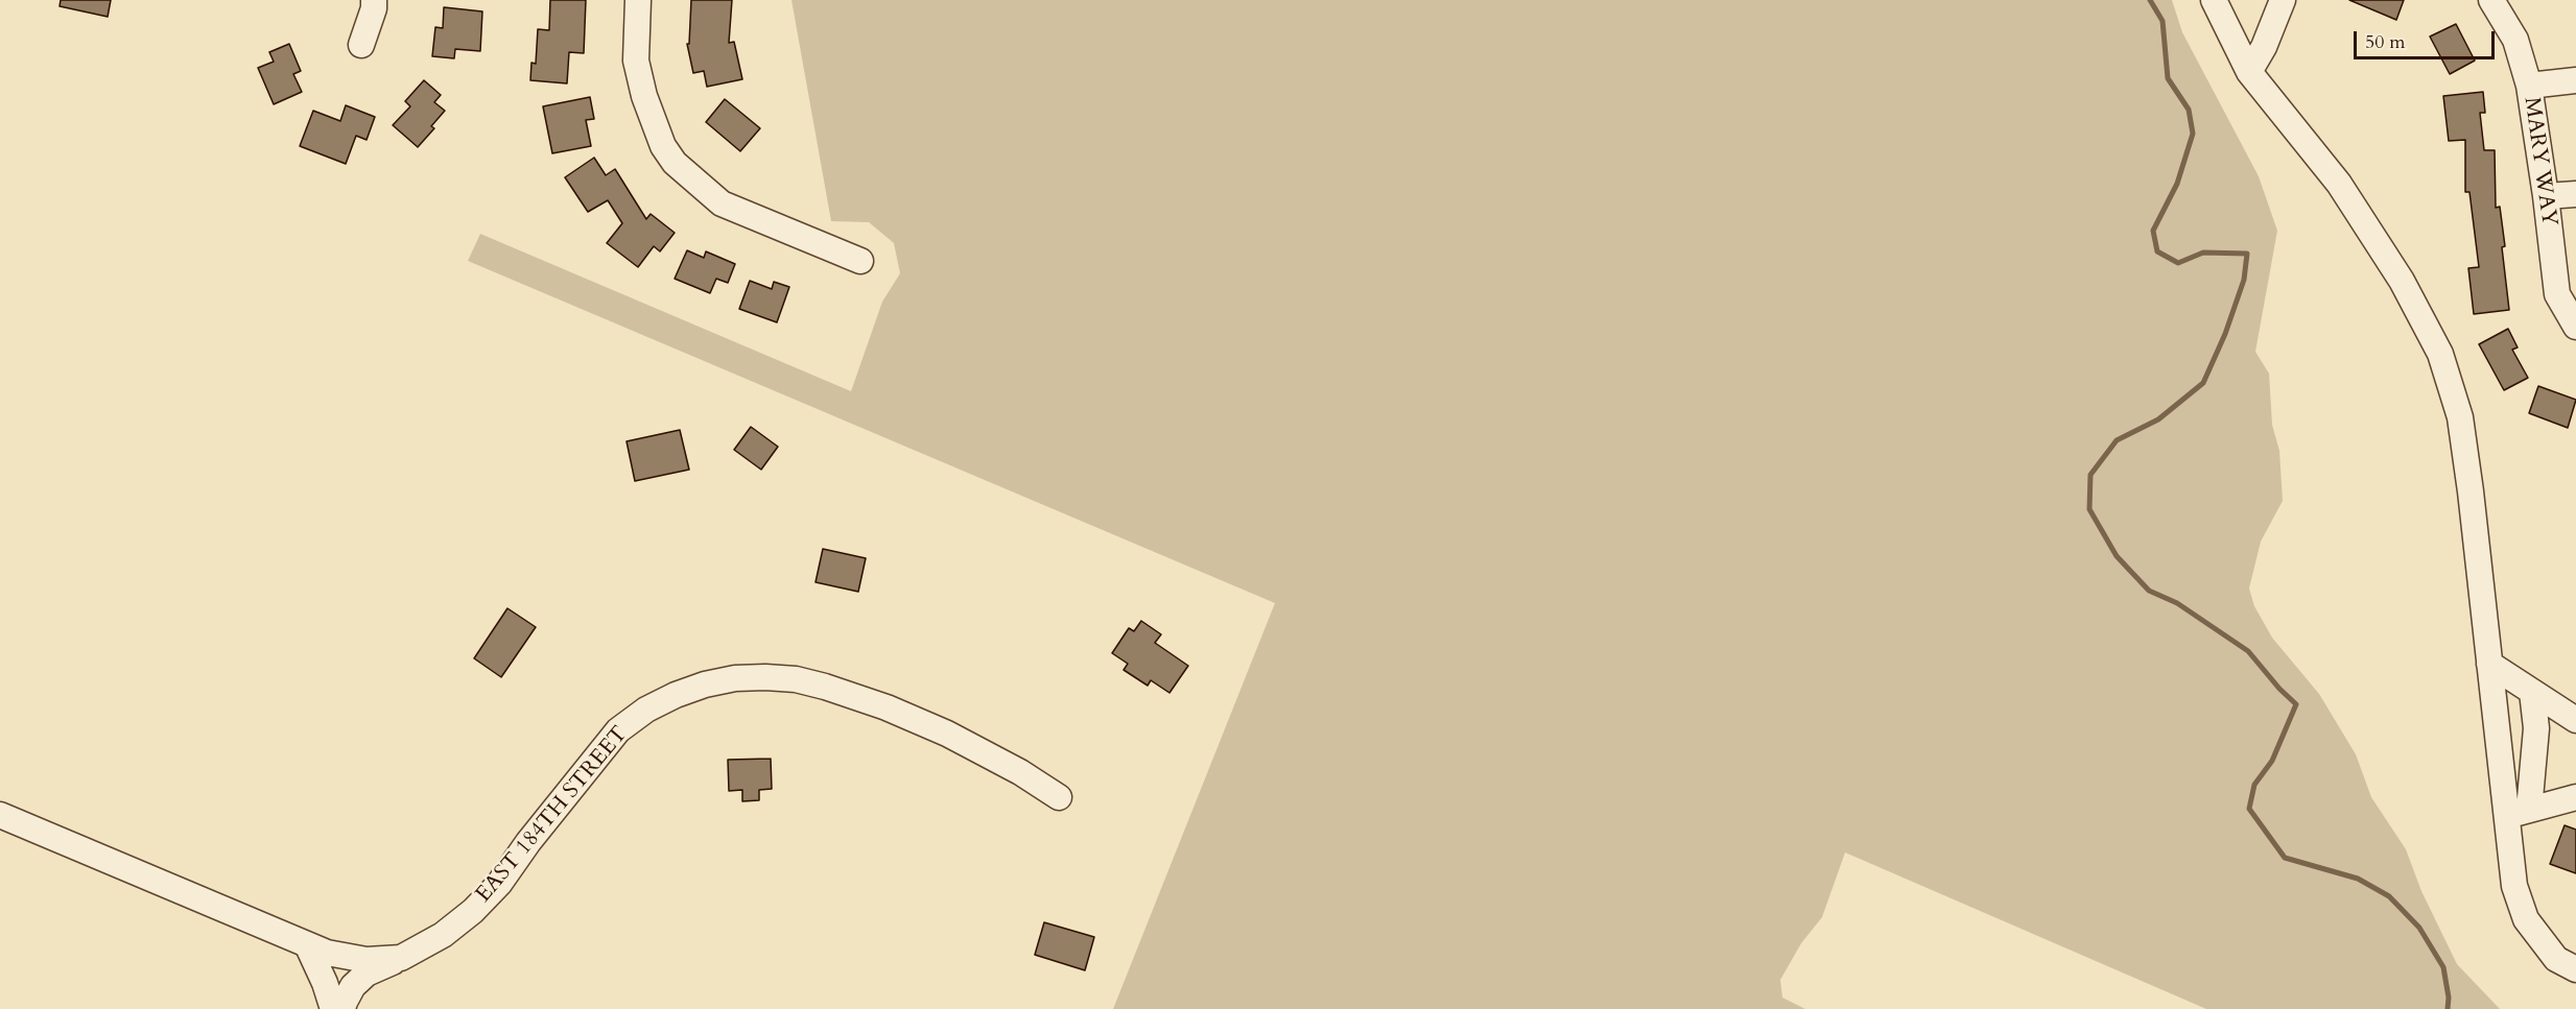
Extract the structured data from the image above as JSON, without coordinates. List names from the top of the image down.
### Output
{
  "streets": {
    "street": ["MARY WAY", "EAST 184TH STREET"]
  },
  "scale_bar": "50 m"
}
